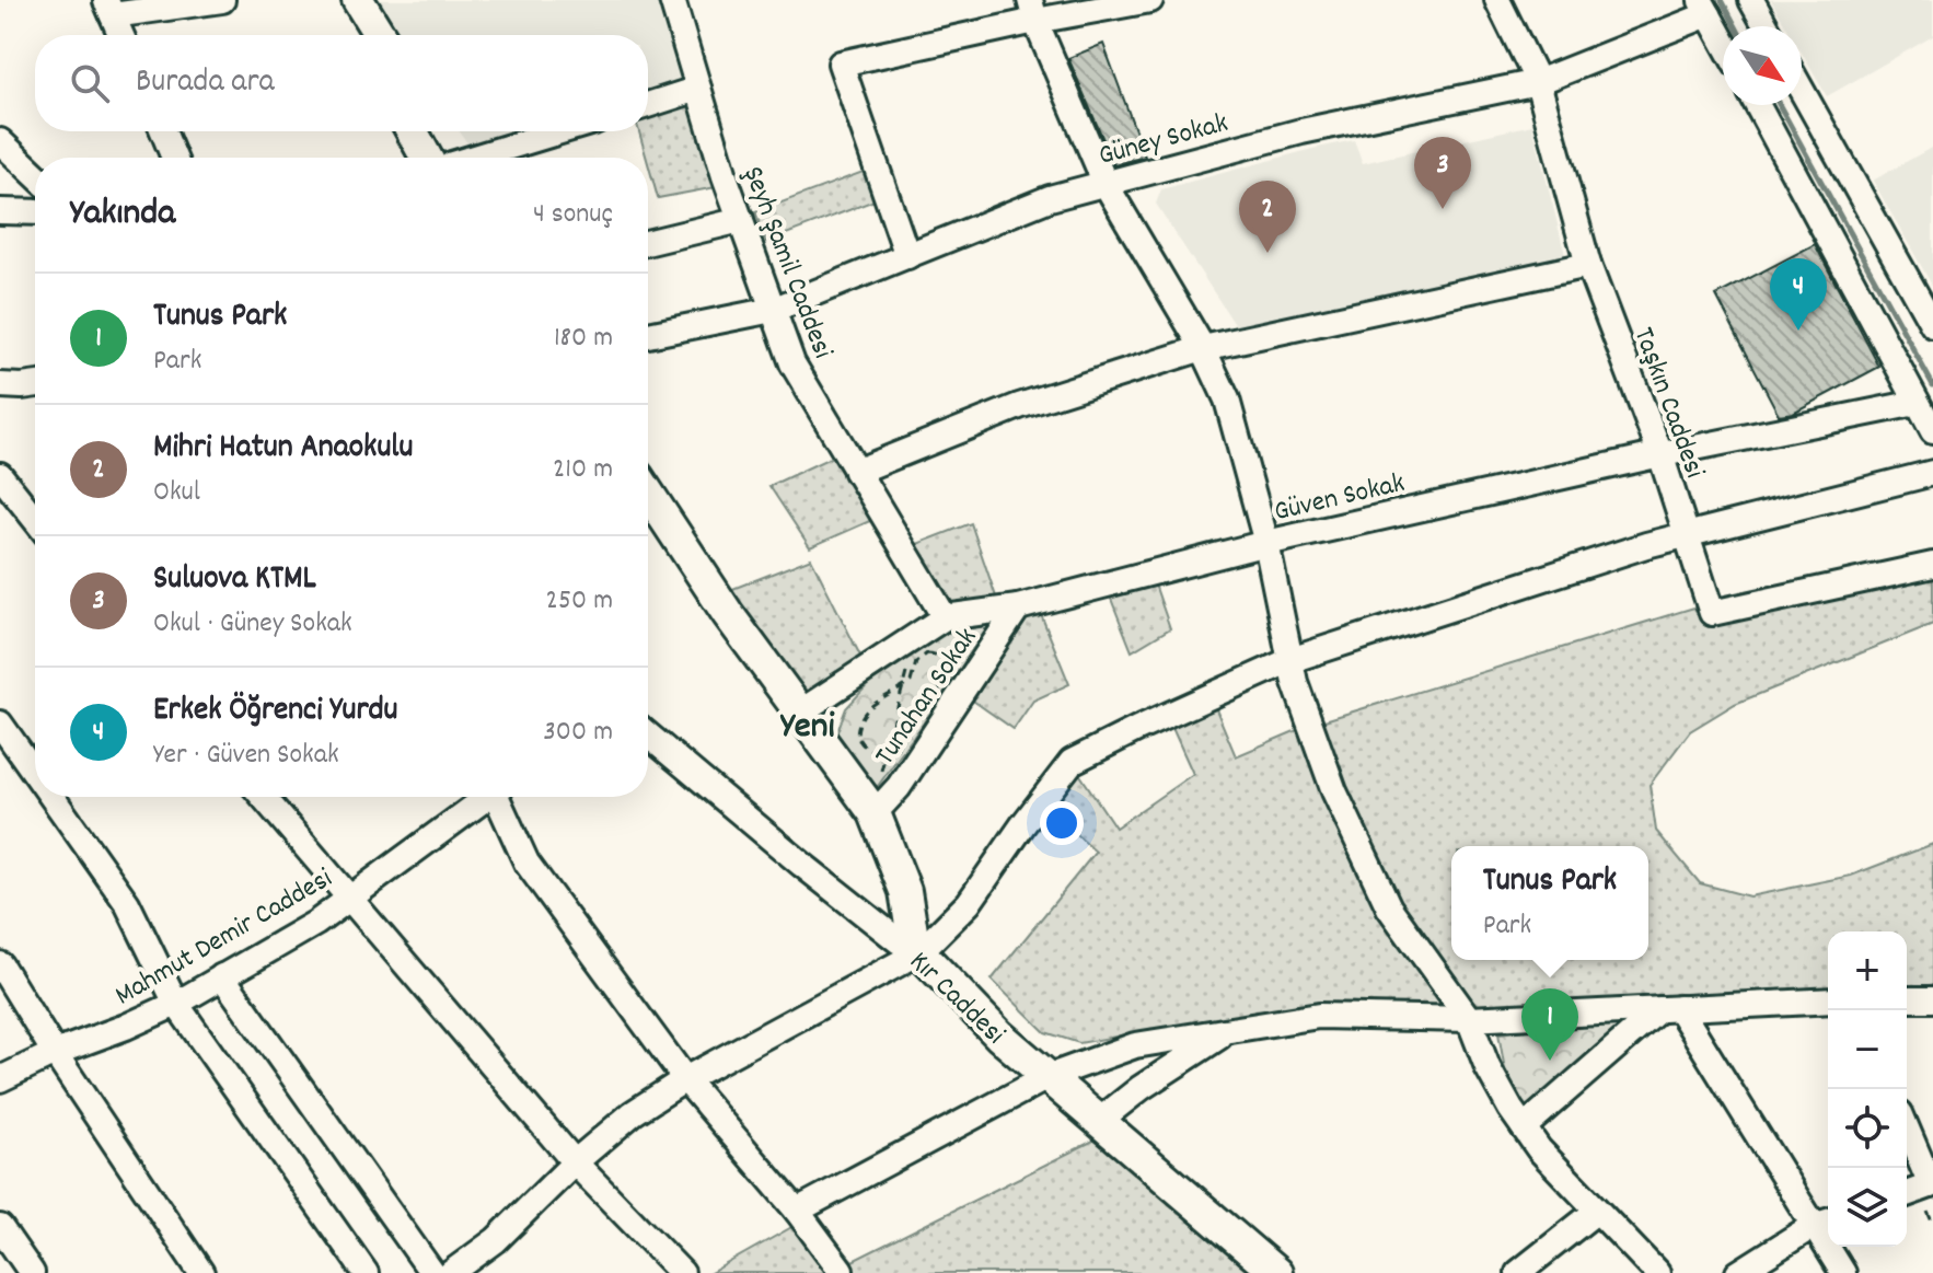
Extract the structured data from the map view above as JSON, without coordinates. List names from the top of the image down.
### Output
{
  "streets": {
    "main road": ["Kır Caddesi"],
    "street": [
      "Güney Sokak",
      "Şeyh Şamil Caddesi",
      "Taşkın Caddesi",
      "Güven Sokak",
      "Tunahan Sokak",
      "Mahmut Demir Caddesi"
    ]
  },
  "crossings": [
    ["Güney Sokak", "Şeyh Şamil Caddesi"],
    ["Güney Sokak", "Taşkın Caddesi"],
    ["Şeyh Şamil Caddesi", "Güven Sokak"],
    ["Taşkın Caddesi", "Güven Sokak"],
    ["Güven Sokak", "Tunahan Sokak"]
  ],
  "districts": ["Yeni"],
  "north": "bottom right",
  "page": {
    "search": "Burada ara",
    "pins": [
      "3",
      "2",
      "4",
      "1"
    ],
    "heading": ["Yakında", "4 sonuç"],
    "list": [
      {
        "mark": "1",
        "name": "Tunus Park",
        "note": "Park",
        "value": "180 m"
      },
      {
        "mark": "2",
        "name": "Mihri Hatun Anaokulu",
        "note": "Okul",
        "value": "210 m"
      },
      {
        "mark": "3",
        "name": "Suluova KTML",
        "note": "Okul · Güney Sokak",
        "value": "250 m"
      },
      {
        "mark": "4",
        "name": "Erkek Öğrenci Yurdu",
        "note": "Yer · Güven Sokak",
        "value": "300 m"
      }
    ],
    "popup": ["Tunus Park", "Park"],
    "map_buttons": ["+", "−"]
  }
}
